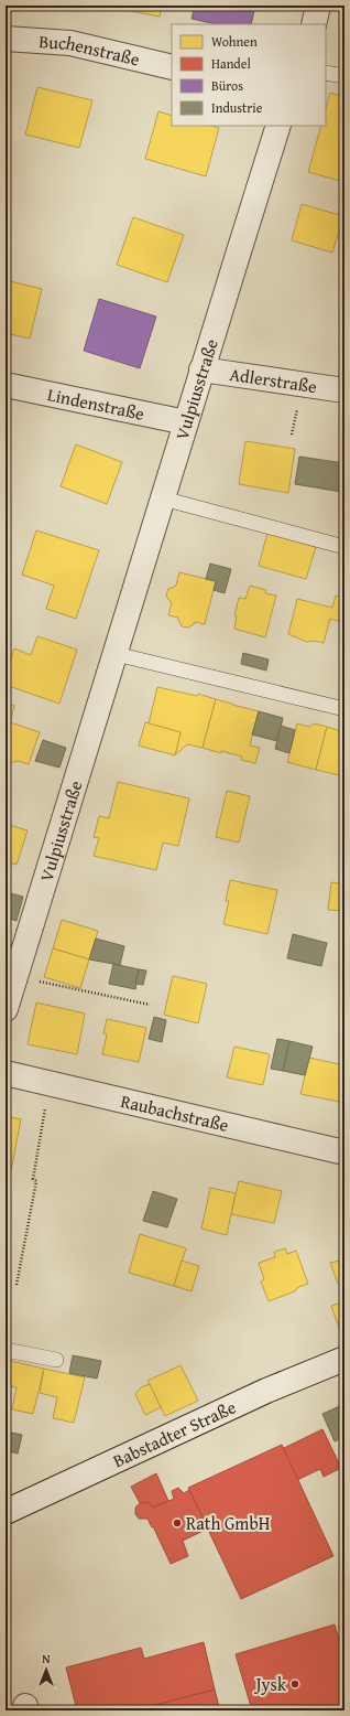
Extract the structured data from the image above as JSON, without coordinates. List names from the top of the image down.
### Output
{
  "streets": {
    "street": [
      "Buchenstraße",
      "Adlerstraße",
      "Vulpiusstraße",
      "Lindenstraße",
      "Raubachstraße",
      "Babstadter Straße"
    ]
  },
  "crossings": [
    ["Adlerstraße", "Vulpiusstraße"],
    ["Vulpiusstraße", "Lindenstraße"]
  ],
  "places": ["Rath GmbH", "Jysk"],
  "legend": [
    "Wohnen",
    "Handel",
    "Büros",
    "Industrie"
  ],
  "north": "top"
}
